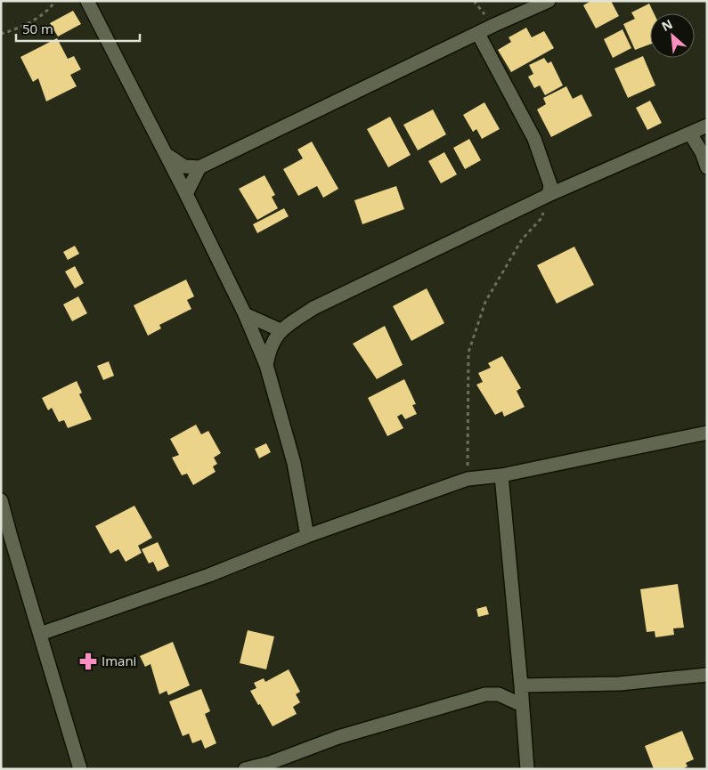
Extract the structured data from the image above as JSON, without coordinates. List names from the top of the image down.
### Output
{
  "places": {
    "pharmacy": ["Imani"]
  },
  "scale_bar": "50 m",
  "north": "top left"
}
